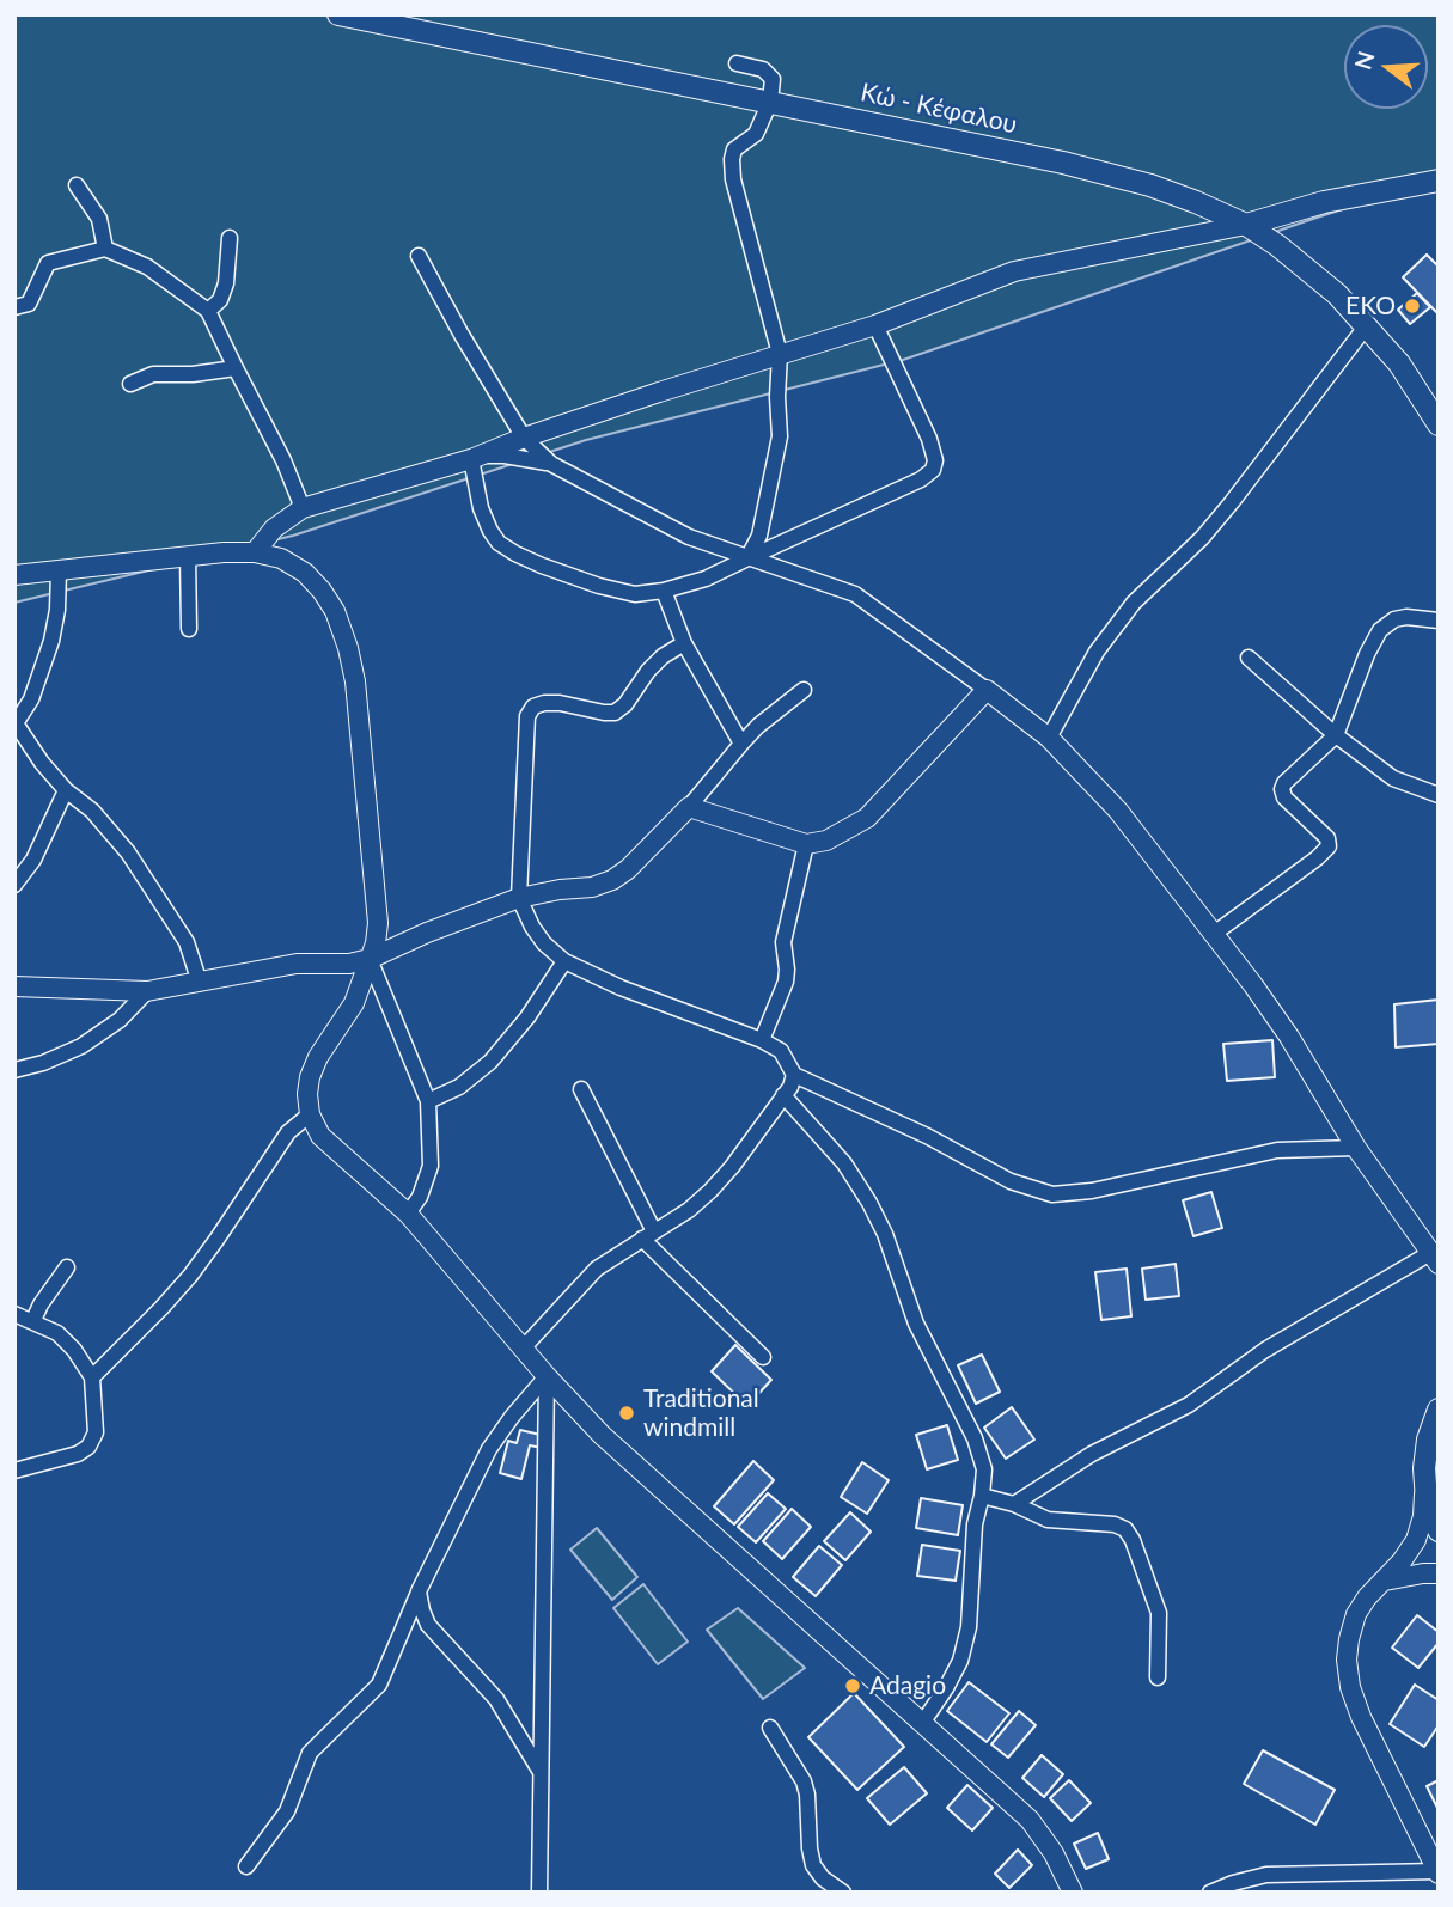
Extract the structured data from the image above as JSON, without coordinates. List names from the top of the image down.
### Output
{
  "streets": {
    "main road": ["Κώ - Κέφαλου"]
  },
  "places": ["EKO", "Traditional windmill", "Adagio"],
  "north": "left"
}
